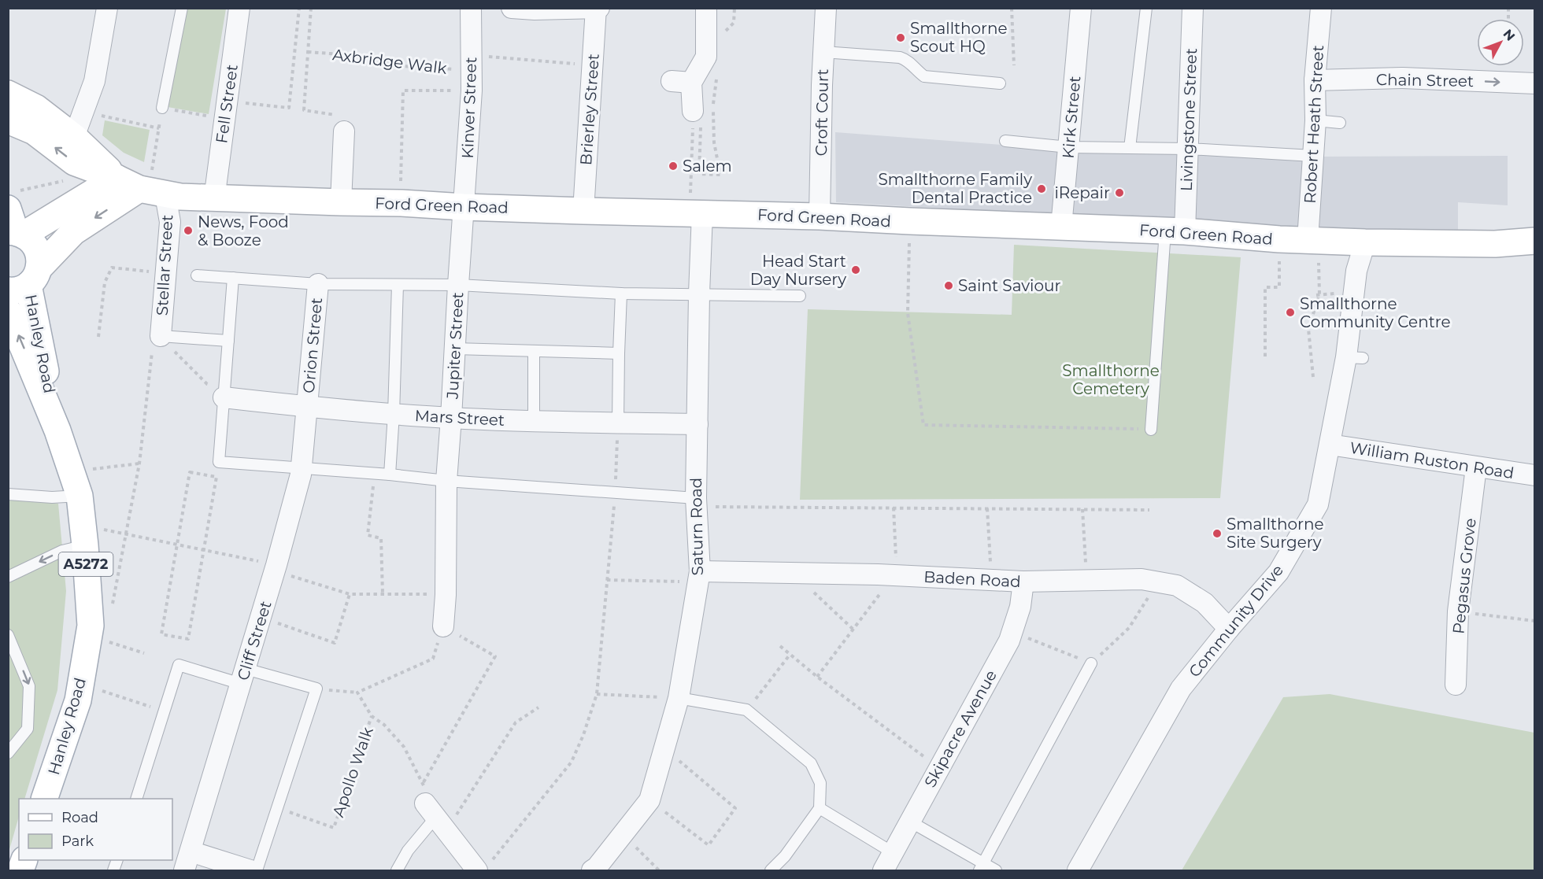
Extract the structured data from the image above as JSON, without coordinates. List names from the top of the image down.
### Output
{
  "streets": {
    "main road": ["Ford Green Road", "Hanley Road", "A5272"],
    "street": [
      "Chain Street",
      "Fell Street",
      "Kinver Street",
      "Brierley Street",
      "Croft Court",
      "Kirk Street",
      "Livingstone Street",
      "Robert Heath Street",
      "Stellar Street",
      "Orion Street",
      "Jupiter Street",
      "Mars Street",
      "William Ruston Road",
      "Saturn Road",
      "Pegasus Grove",
      "Baden Road",
      "Community Drive",
      "Cliff Street",
      "Skipacre Avenue"
    ],
    "path": ["Axbridge Walk", "Apollo Walk"]
  },
  "crossings": [
    ["Axbridge Walk", "Kinver Street"],
    ["Axbridge Walk", "Brierley Street"],
    ["Chain Street", "Robert Heath Street"],
    ["Fell Street", "Ford Green Road"],
    ["Kinver Street", "Ford Green Road"],
    ["Kinver Street", "Jupiter Street"],
    ["Brierley Street", "Ford Green Road"],
    ["Croft Court", "Ford Green Road"],
    ["Kirk Street", "Ford Green Road"],
    ["Livingstone Street", "Ford Green Road"],
    ["Robert Heath Street", "Ford Green Road"],
    ["Ford Green Road", "Stellar Street"],
    ["Ford Green Road", "Jupiter Street"],
    ["Ford Green Road", "Saturn Road"],
    ["Ford Green Road", "Community Drive"],
    ["Hanley Road", "A5272"],
    ["Orion Street", "Mars Street"],
    ["Orion Street", "Cliff Street"],
    ["Jupiter Street", "Mars Street"],
    ["Mars Street", "Saturn Road"],
    ["Mars Street", "Cliff Street"],
    ["William Ruston Road", "Pegasus Grove"],
    ["William Ruston Road", "Community Drive"],
    ["Saturn Road", "Baden Road"],
    ["Baden Road", "Community Drive"],
    ["Baden Road", "Skipacre Avenue"]
  ],
  "one_way": ["Chain Street"],
  "parks": ["Smallthorne Cemetery"],
  "places": [
    "Smallthorne Scout HQ",
    "Salem",
    "Smallthorne Family Dental Practice",
    "iRepair",
    "News, Food & Booze",
    "Head Start Day Nursery",
    "Saint Saviour",
    "Smallthorne Community Centre",
    "Smallthorne Site Surgery"
  ],
  "legend": ["Road", "Park"],
  "north": "top right"
}
